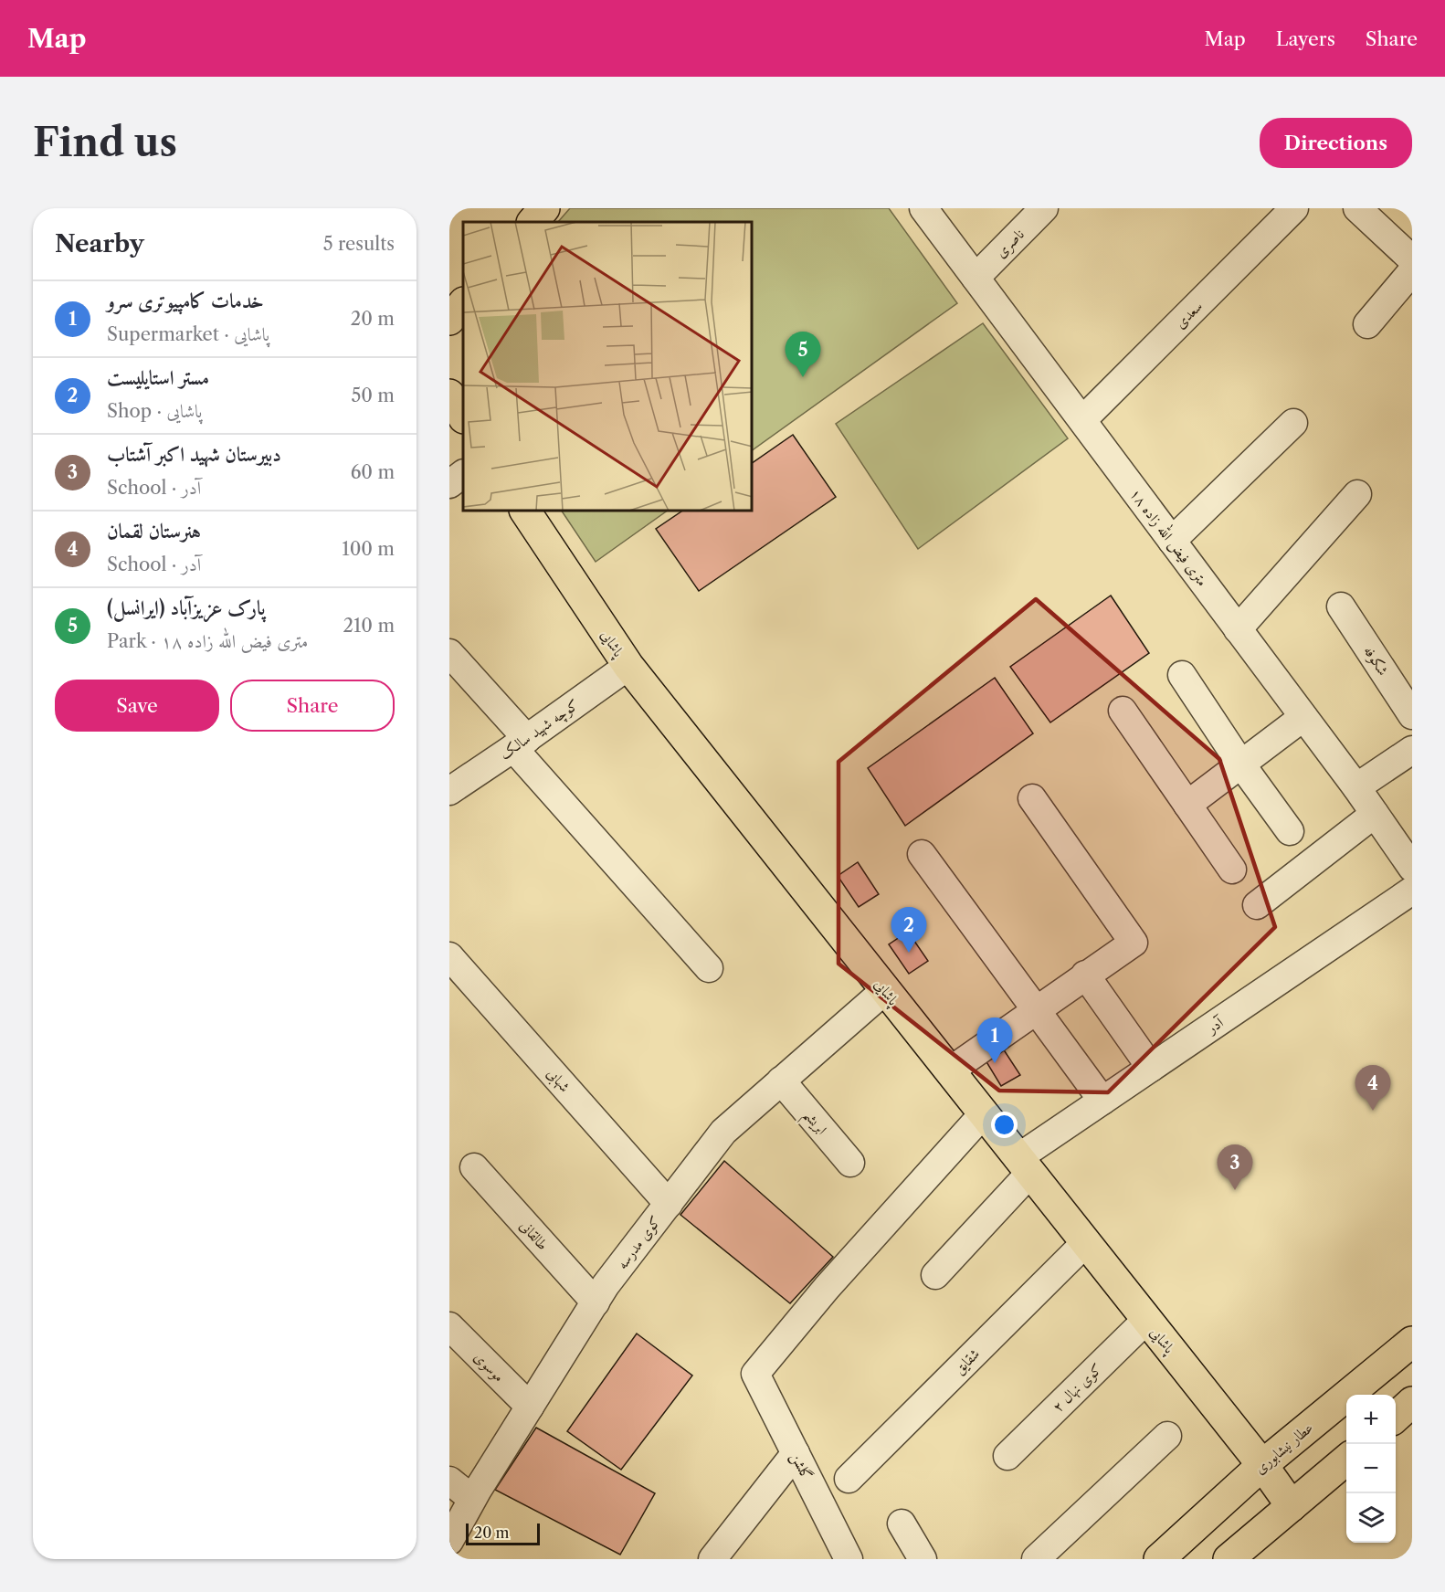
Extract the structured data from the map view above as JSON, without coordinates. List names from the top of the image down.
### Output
{
  "streets": {
    "main road": ["پاشایی", "عطار نیشابوری"],
    "street": [
      "ناصری",
      "سعدی",
      "۱۸ متری فیض الله زاده",
      "شکوفه",
      "کوچه شهید سالک",
      "آدر",
      "شهابی",
      "ابریشم",
      "طالقانی",
      "کوی مدرسه",
      "شقایق",
      "موسوی",
      "کوی نهال ۲",
      "گلشن"
    ]
  },
  "crossings": [
    ["ناصری", "۱۸ متری فیض الله زاده"],
    ["سعدی", "۱۸ متری فیض الله زاده"],
    ["پاشایی", "کوچه شهید سالک"],
    ["پاشایی", "آدر"],
    ["پاشایی", "کوی مدرسه"],
    ["پاشایی", "شقایق"],
    ["پاشایی", "کوی نهال ۲"],
    ["پاشایی", "عطار نیشابوری"],
    ["پاشایی", "گلشن"],
    ["شهابی", "کوی مدرسه"],
    ["ابریشم", "کوی مدرسه"],
    ["طالقانی", "کوی مدرسه"],
    ["کوی مدرسه", "موسوی"]
  ],
  "scale_bar": "20 m",
  "page": {
    "header": "Map",
    "nav": ["Map", "Layers", "Share"],
    "buttons": [
      "Directions",
      ["Save", "Share"]
    ],
    "title": "Find us",
    "heading": ["Nearby", "5 results"],
    "list": [
      {
        "mark": "1",
        "name": "خدمات کامپیوتری سرو",
        "note": "Supermarket · پاشایی",
        "value": "20 m"
      },
      {
        "mark": "2",
        "name": "مستر استایلیست",
        "note": "Shop · پاشایی",
        "value": "50 m"
      },
      {
        "mark": "3",
        "name": "دبیرستان شهید اکبر آشتاب",
        "note": "School · آدر",
        "value": "60 m"
      },
      {
        "mark": "4",
        "name": "هنرستان لقمان",
        "note": "School · آدر",
        "value": "100 m"
      },
      {
        "mark": "5",
        "name": "پارک عزیزآباد (ایرانسل)",
        "note": "Park · ۱۸ متری فیض الله زاده",
        "value": "210 m"
      }
    ],
    "pins": [
      "5",
      "2",
      "1",
      "4",
      "3"
    ],
    "map_buttons": ["+", "−"],
    "scale": "20 m"
  }
}
